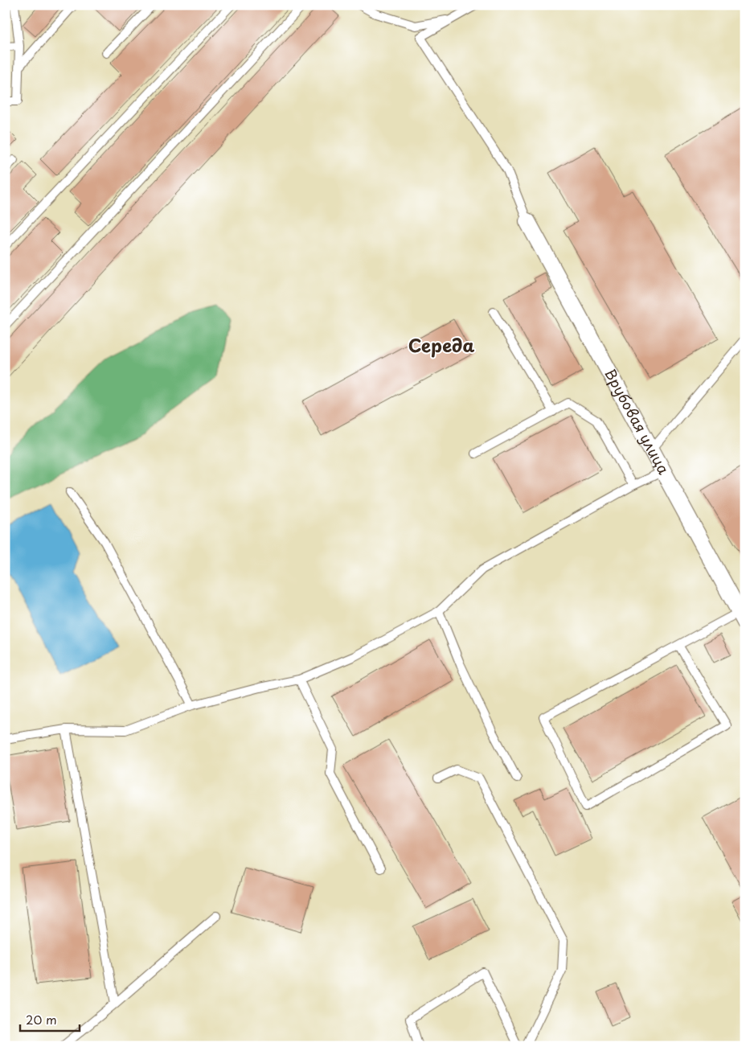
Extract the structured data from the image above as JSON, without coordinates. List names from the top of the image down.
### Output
{
  "streets": {
    "street": ["Врубовая улица"]
  },
  "districts": ["Середа"],
  "scale_bar": "20 m"
}
